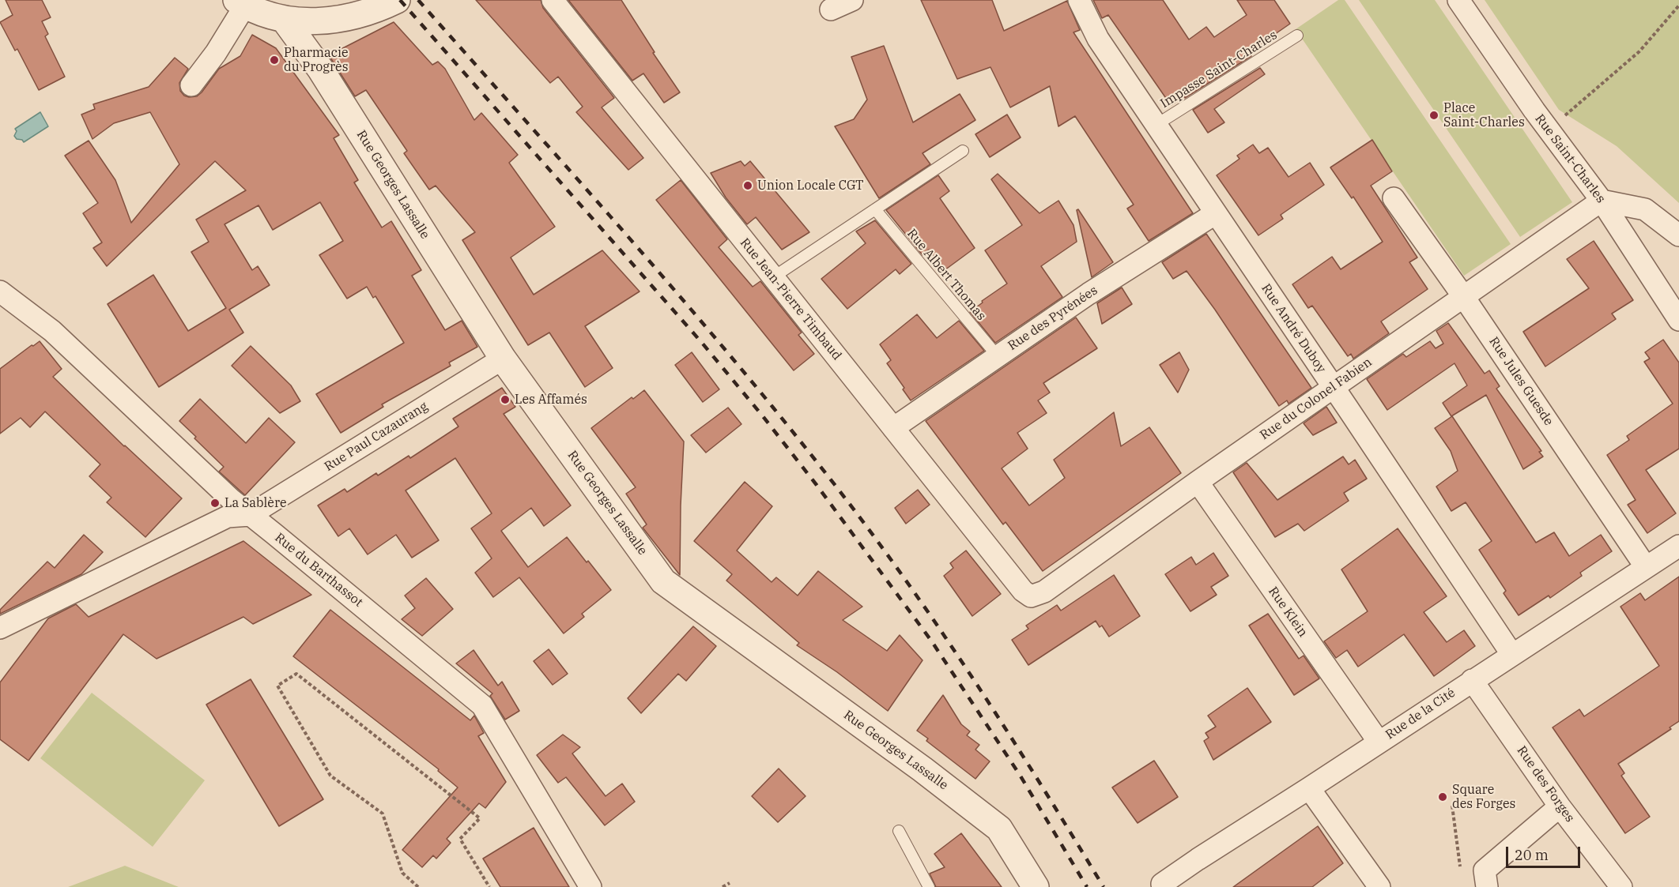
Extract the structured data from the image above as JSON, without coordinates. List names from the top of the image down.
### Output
{
  "streets": {
    "street": [
      "Rue Saint-Charles",
      "Rue Georges Lassalle",
      "Rue Jean-Pierre Timbaud",
      "Rue des Pyrénées",
      "Rue André Duboy",
      "Rue Jules Guesde",
      "Rue du Colonel Fabien",
      "Rue Paul Cazaurang",
      "Rue du Barthassot",
      "Rue Klein",
      "Rue de la Cité",
      "Rue des Forges"
    ],
    "lane": ["Impasse Saint-Charles", "Rue Albert Thomas"]
  },
  "crossings": [
    ["Impasse Saint-Charles", "Rue André Duboy"],
    ["Rue Saint-Charles", "Rue du Colonel Fabien"],
    ["Rue Georges Lassalle", "Rue Paul Cazaurang"],
    ["Rue Albert Thomas", "Rue des Pyrénées"],
    ["Rue Jean-Pierre Timbaud", "Rue des Pyrénées"],
    ["Rue Jean-Pierre Timbaud", "Rue du Colonel Fabien"],
    ["Rue des Pyrénées", "Rue André Duboy"],
    ["Rue André Duboy", "Rue du Colonel Fabien"],
    ["Rue André Duboy", "Rue de la Cité"],
    ["Rue Jules Guesde", "Rue du Colonel Fabien"],
    ["Rue Jules Guesde", "Rue de la Cité"],
    ["Rue du Colonel Fabien", "Rue Klein"],
    ["Rue Paul Cazaurang", "Rue du Barthassot"],
    ["Rue Klein", "Rue de la Cité"],
    ["Rue de la Cité", "Rue des Forges"]
  ],
  "places": [
    "Pharmacie du Progrès",
    "Place Saint-Charles",
    "Union Locale CGT",
    "Les Affamés",
    "La Sablère",
    "Square des Forges"
  ],
  "scale_bar": "20 m"
}
